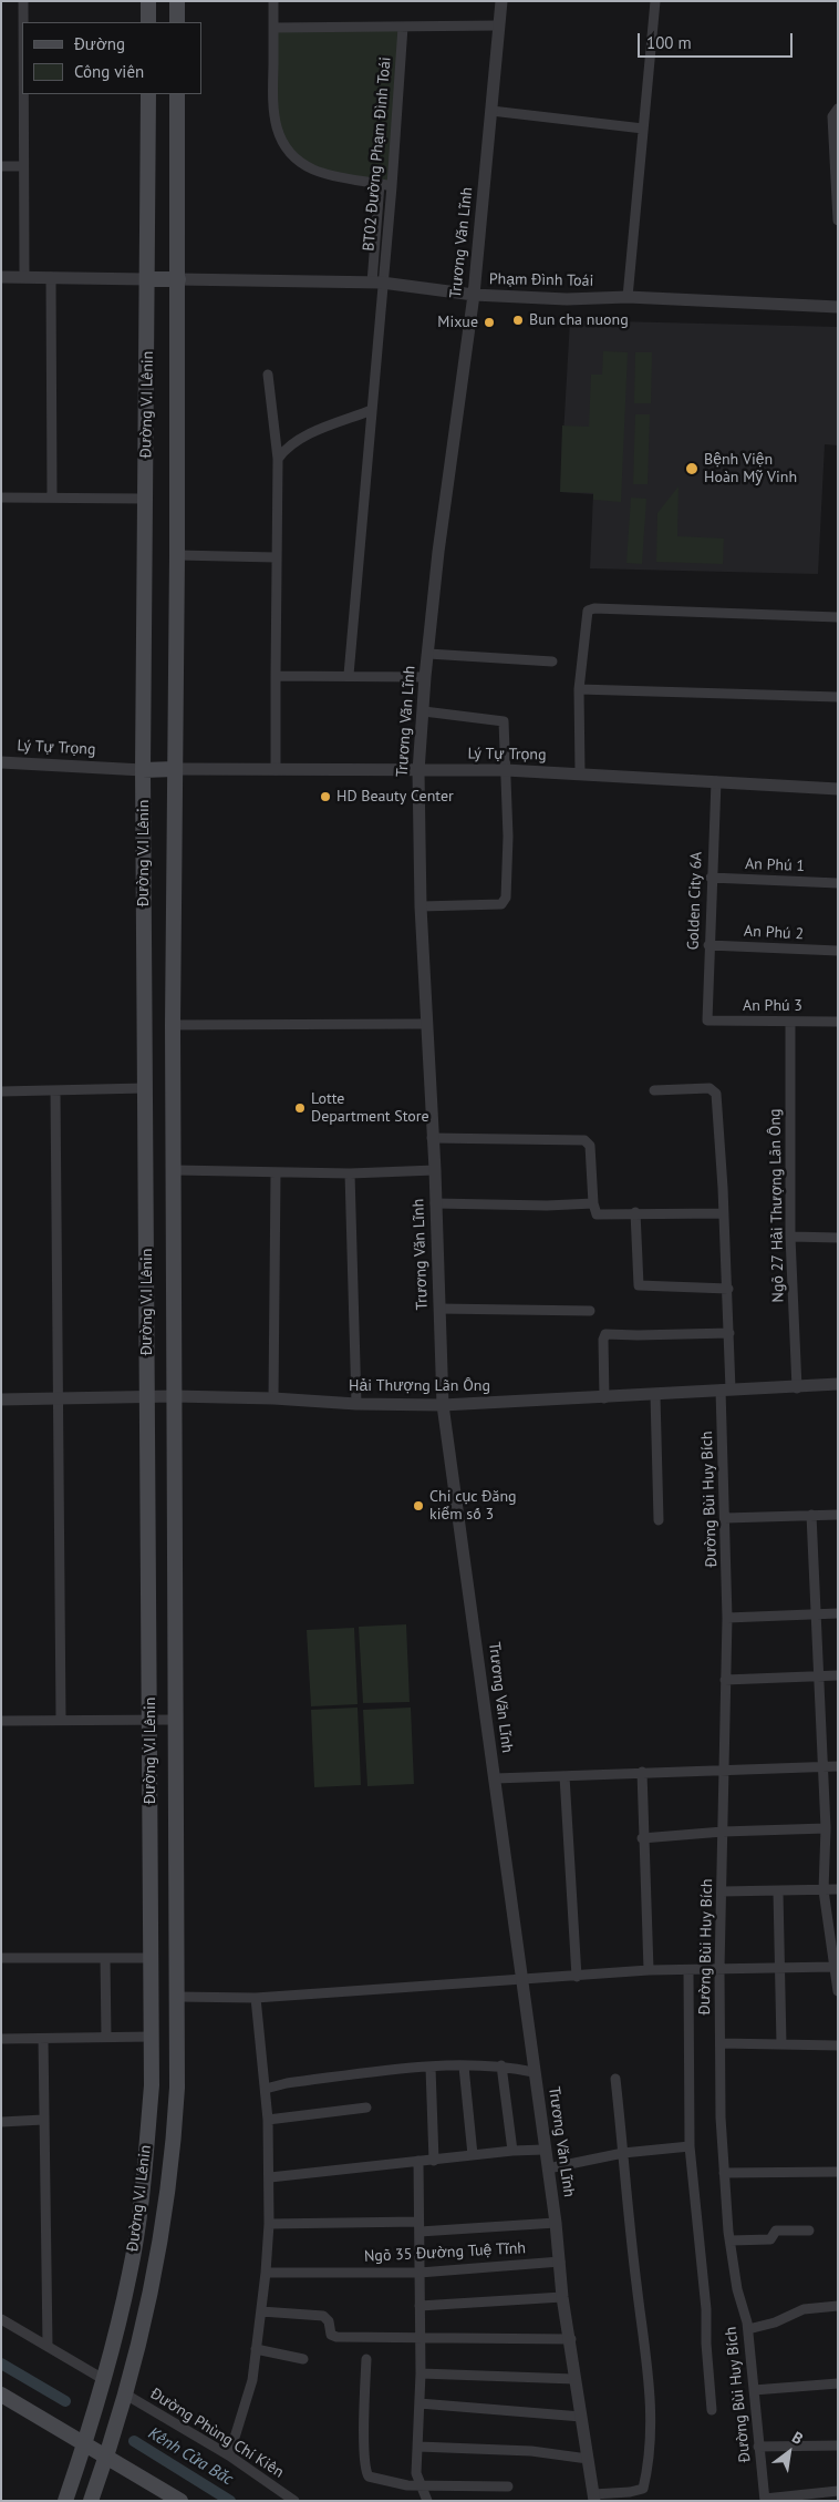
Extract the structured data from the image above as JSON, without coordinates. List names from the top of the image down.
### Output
{
  "streets": {
    "main road": ["Đường V.I Lênin"],
    "street": [
      "BT02 Đường Phạm Đình Toái",
      "Trương Văn Lĩnh",
      "Phạm Đình Toái",
      "Lý Tự Trọng",
      "An Phú 1",
      "Golden City 6A",
      "An Phú 2",
      "An Phú 3",
      "Ngõ 27 Hải Thượng Lãn Ông",
      "Hải Thượng Lãn Ông",
      "Đường Bùi Huy Bích",
      "Ngõ 35 Đường Tuệ Tĩnh",
      "Đường Phùng Chí Kiên"
    ]
  },
  "crossings": [
    ["BT02 Đường Phạm Đình Toái", "Phạm Đình Toái"],
    ["Trương Văn Lĩnh", "Phạm Đình Toái"],
    ["Trương Văn Lĩnh", "Lý Tự Trọng"],
    ["Trương Văn Lĩnh", "Hải Thượng Lãn Ông"],
    ["Trương Văn Lĩnh", "Ngõ 35 Đường Tuệ Tĩnh"],
    ["Phạm Đình Toái", "Đường V.I Lênin"],
    ["Đường V.I Lênin", "Lý Tự Trọng"],
    ["Đường V.I Lênin", "Hải Thượng Lãn Ông"],
    ["Đường V.I Lênin", "Đường Phùng Chí Kiên"],
    ["Lý Tự Trọng", "Golden City 6A"],
    ["An Phú 1", "Golden City 6A"],
    ["Golden City 6A", "An Phú 2"],
    ["Golden City 6A", "An Phú 3"],
    ["An Phú 3", "Ngõ 27 Hải Thượng Lãn Ông"],
    ["Ngõ 27 Hải Thượng Lãn Ông", "Hải Thượng Lãn Ông"],
    ["Hải Thượng Lãn Ông", "Đường Bùi Huy Bích"]
  ],
  "water": ["Kênh Cửa Bắc"],
  "places": [
    "Bun cha nuong",
    "Mixue",
    "Bệnh Viện Hoàn Mỹ Vinh",
    "HD Beauty Center",
    "Lotte Department Store",
    "Chi cục Đăng kiểm số 3"
  ],
  "legend": ["Đường", "Công viên"],
  "scale_bar": "100 m",
  "north": "top right"
}
